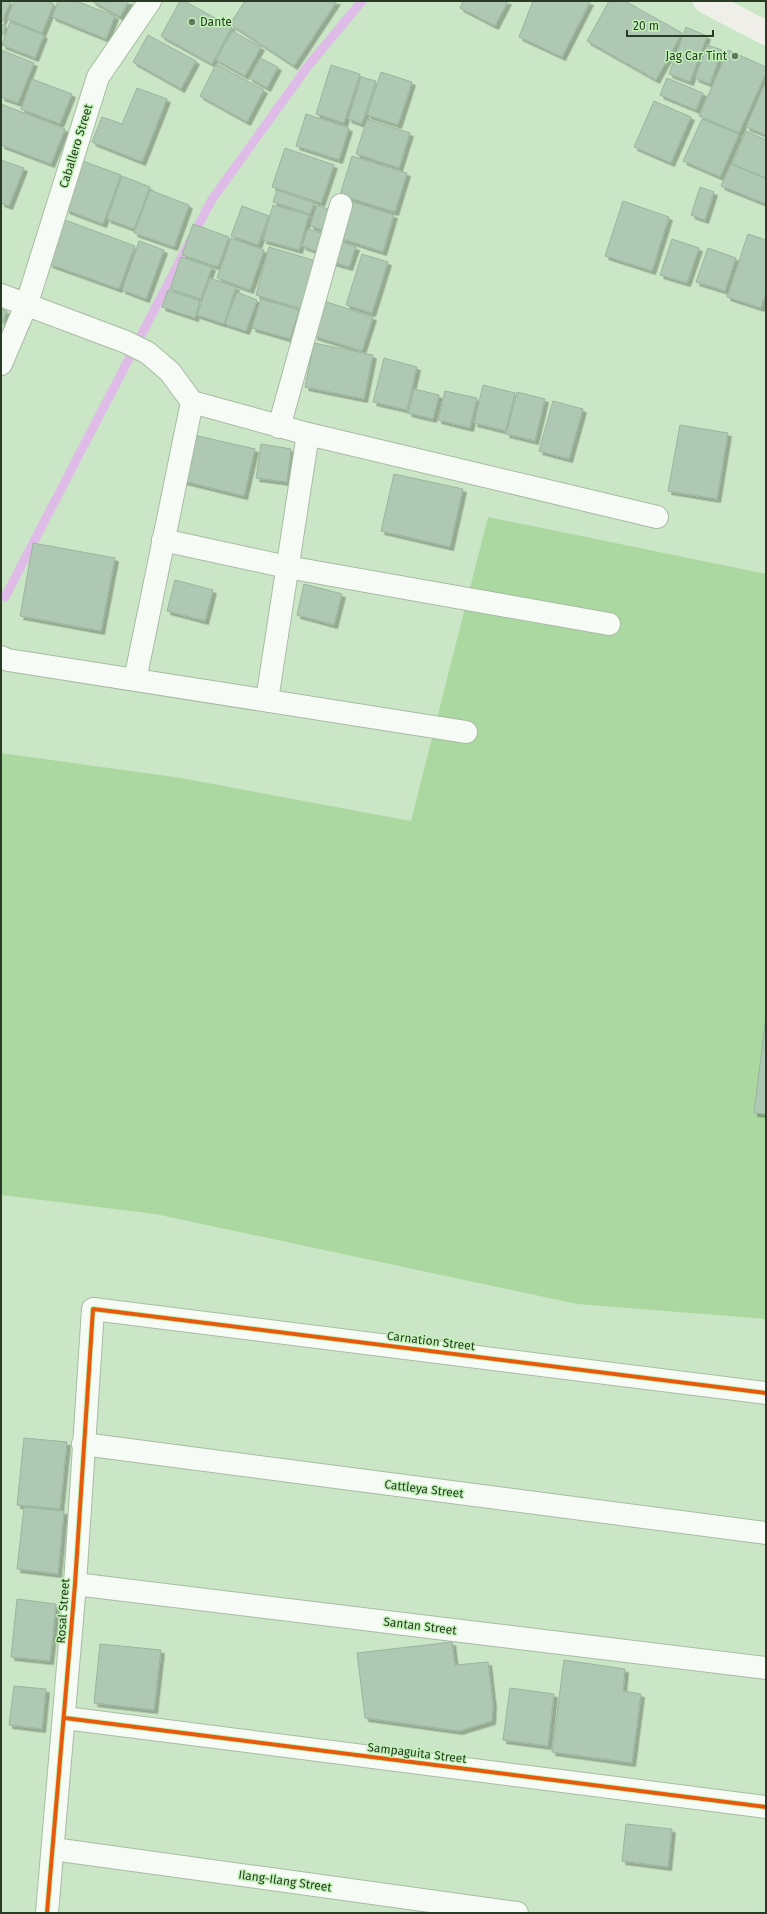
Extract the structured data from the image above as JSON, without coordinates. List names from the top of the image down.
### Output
{
  "streets": {
    "street": [
      "Caballero Street",
      "Carnation Street",
      "Cattleya Street",
      "Rosal Street",
      "Santan Street",
      "Sampaguita Street",
      "Ilang-Ilang Street"
    ]
  },
  "crossings": [
    ["Carnation Street", "Rosal Street"],
    ["Cattleya Street", "Rosal Street"],
    ["Rosal Street", "Santan Street"],
    ["Rosal Street", "Sampaguita Street"],
    ["Rosal Street", "Ilang-Ilang Street"]
  ],
  "places": ["Dante", "Jag Car Tint"],
  "scale_bar": "20 m"
}
